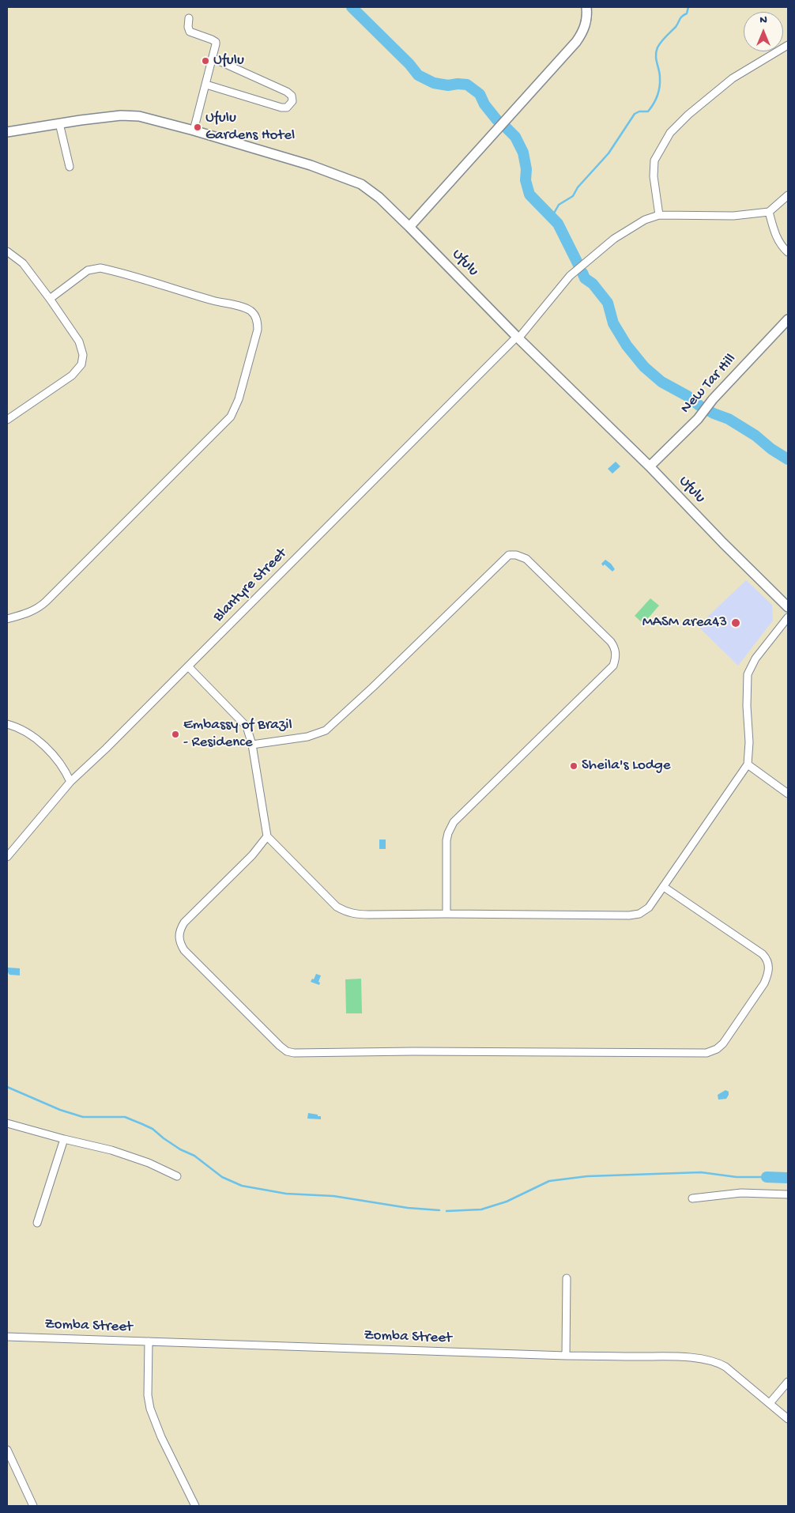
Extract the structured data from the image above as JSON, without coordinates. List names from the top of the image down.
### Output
{
  "streets": {
    "street": [
      "Ufulu",
      "New Tar Hill",
      "Blantyre Street",
      "Zomba Street"
    ]
  },
  "crossings": [
    ["Ufulu", "New Tar Hill"],
    ["Ufulu", "Blantyre Street"]
  ],
  "places": [
    "Ufulu",
    "Ufulu Gardens Hotel",
    "MASM area43",
    "Embassy of Brazil - Residence",
    "Sheila's Lodge"
  ],
  "north": "top"
}
